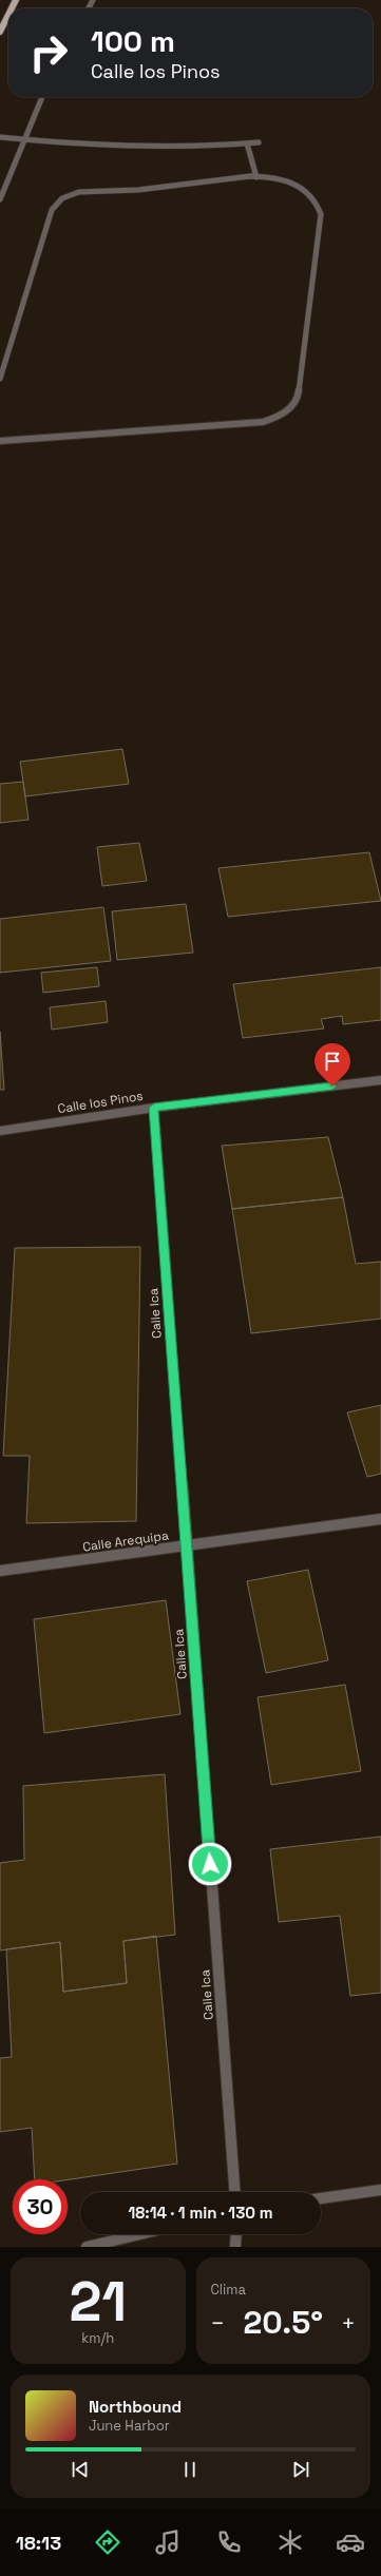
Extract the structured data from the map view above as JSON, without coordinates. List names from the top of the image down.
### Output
{
  "streets": {
    "street": ["Calle los Pinos", "Calle Ica", "Calle Arequipa"]
  },
  "crossings": [
    ["Calle los Pinos", "Calle Ica"],
    ["Calle Ica", "Calle Arequipa"]
  ],
  "page": {
    "turn": ["100 m", "Calle los Pinos"],
    "limit": "30",
    "trip": "18:14 · 1 min · 130 m",
    "tile": [
      ["21", "km/h"],
      "Clima"
    ],
    "heat": ["−", "20.5°", "+"],
    "song": ["Northbound", "June Harbor"],
    "tabs": "18:13"
  }
}
